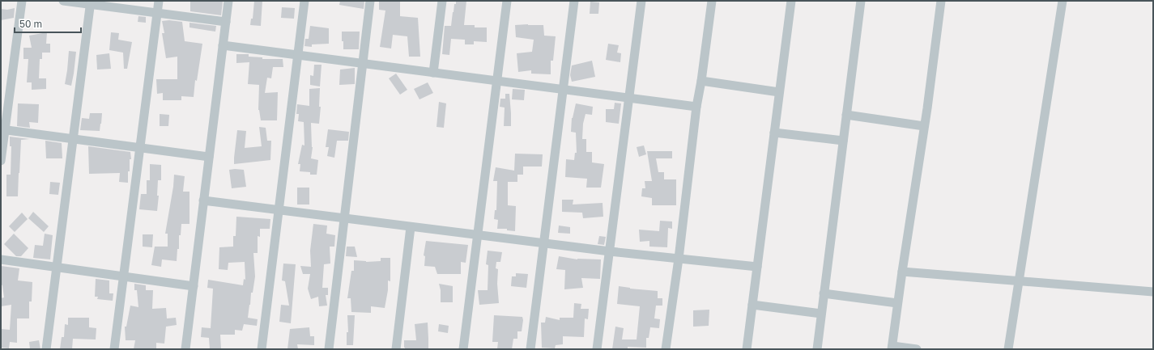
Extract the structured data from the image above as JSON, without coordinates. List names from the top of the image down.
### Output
{
  "scale_bar": "50 m"
}
